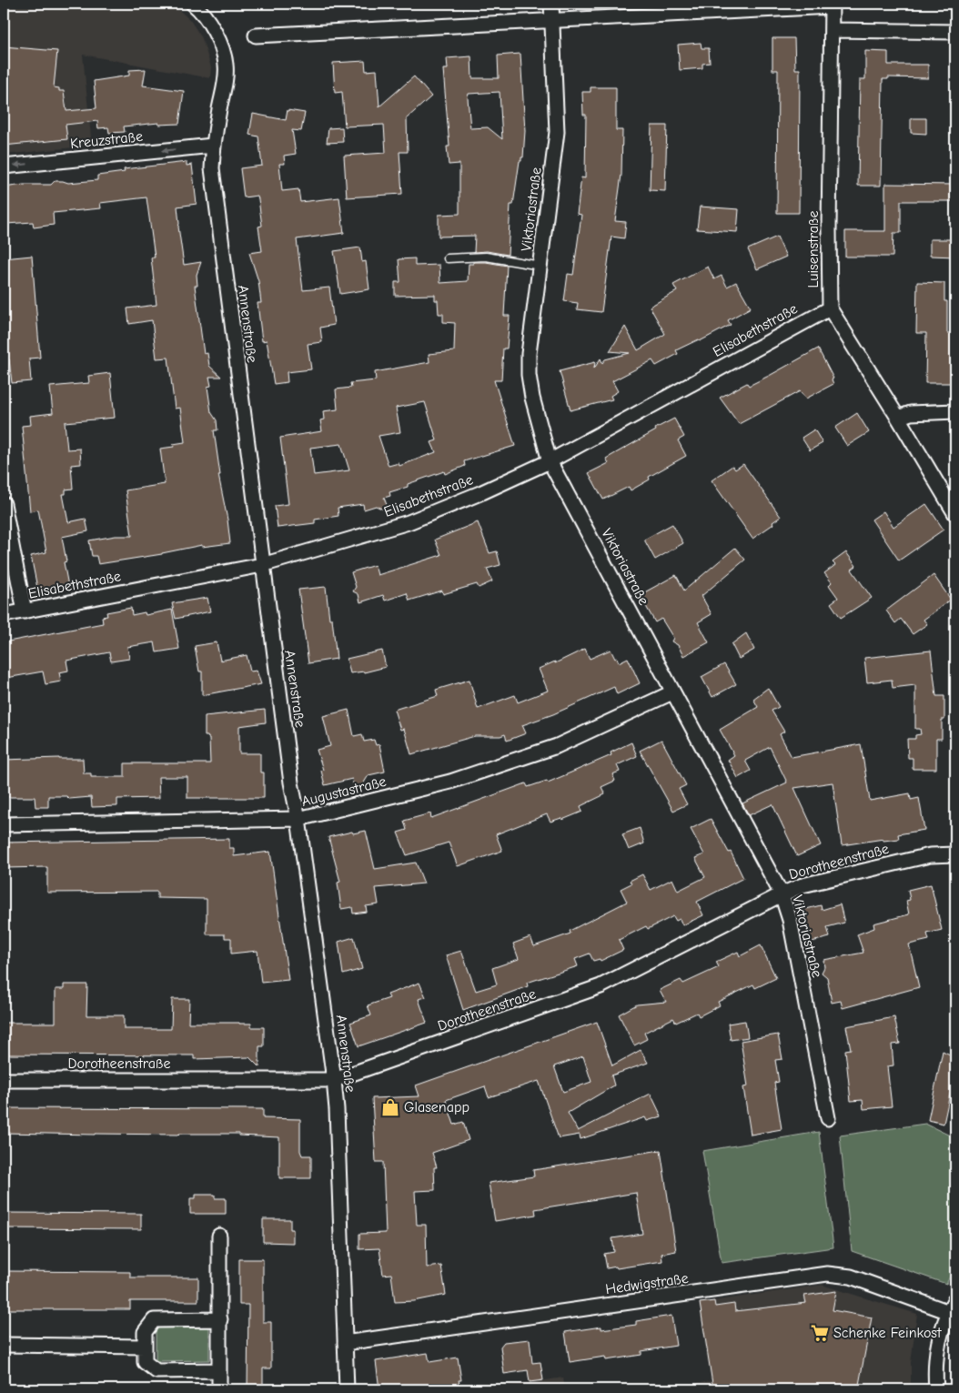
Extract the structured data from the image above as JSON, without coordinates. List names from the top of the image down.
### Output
{
  "streets": {
    "street": [
      "Kreuzstraße",
      "Viktoriastraße",
      "Luisenstraße",
      "Annenstraße",
      "Elisabethstraße",
      "Augustastraße",
      "Dorotheenstraße",
      "Hedwigstraße"
    ]
  },
  "crossings": [
    ["Kreuzstraße", "Annenstraße"],
    ["Viktoriastraße", "Elisabethstraße"],
    ["Viktoriastraße", "Augustastraße"],
    ["Viktoriastraße", "Dorotheenstraße"],
    ["Luisenstraße", "Elisabethstraße"],
    ["Annenstraße", "Elisabethstraße"],
    ["Annenstraße", "Augustastraße"],
    ["Annenstraße", "Dorotheenstraße"],
    ["Annenstraße", "Hedwigstraße"]
  ],
  "one_way": ["Kreuzstraße"],
  "places": {
    "shop": ["Glasenapp"],
    "supermarket": ["Schenke Feinkost"]
  }
}
